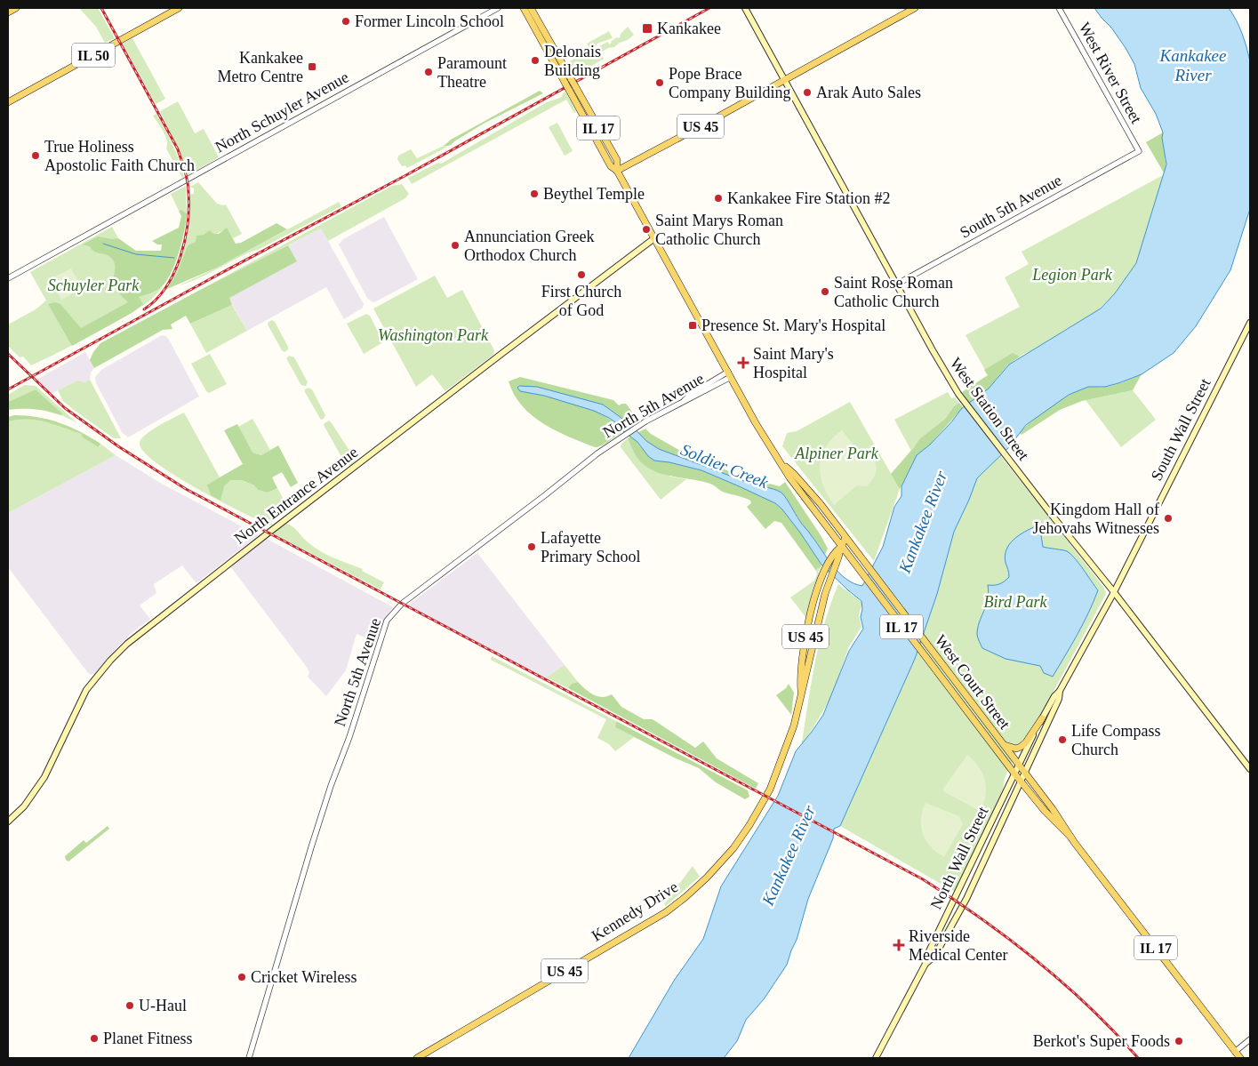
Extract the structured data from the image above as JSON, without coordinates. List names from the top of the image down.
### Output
{
  "streets": {
    "main road": [
      "IL 50",
      "US 45",
      "IL 17",
      "West Station Street",
      "South Wall Street",
      "North Entrance Avenue",
      "West Court Street",
      "North Wall Street",
      "Kennedy Drive"
    ],
    "street": [
      "West River Street",
      "North Schuyler Avenue",
      "South 5th Avenue",
      "North 5th Avenue"
    ]
  },
  "crossings": [
    ["West River Street", "South 5th Avenue"],
    ["US 45", "West Station Street"],
    ["US 45", "West Court Street"],
    ["South 5th Avenue", "West Station Street"],
    ["North 5th Avenue", "West Court Street"],
    ["West Station Street", "South Wall Street"],
    ["South Wall Street", "West Court Street"],
    ["South Wall Street", "North Wall Street"],
    ["North Entrance Avenue", "West Court Street"],
    ["West Court Street", "North Wall Street"],
    ["West Court Street", "Kennedy Drive"]
  ],
  "water": ["Kankakee River", "Soldier Creek"],
  "parks": [
    "Legion Park",
    "Schuyler Park",
    "Washington Park",
    "Alpiner Park",
    "Bird Park"
  ],
  "places": {
    "other": [
      "Former Lincoln School",
      "Delonais Building",
      "Paramount Theatre",
      "Pope Brace Company Building",
      "Arak Auto Sales",
      "True Holiness Apostolic Faith Church",
      "Beythel Temple",
      "Kankakee Fire Station #2",
      "Saint Marys Roman Catholic Church",
      "Annunciation Greek Orthodox Church",
      "First Church of God",
      "Saint Rose Roman Catholic Church",
      "Kingdom Hall of Jehovahs Witnesses",
      "Lafayette Primary School",
      "Life Compass Church",
      "Cricket Wireless",
      "U-Haul",
      "Planet Fitness",
      "Berkot's Super Foods"
    ],
    "transit": ["Kankakee", "Kankakee Metro Centre", "Presence St. Mary's Hospital"],
    "health": ["Saint Mary's Hospital", "Riverside Medical Center"]
  }
}
